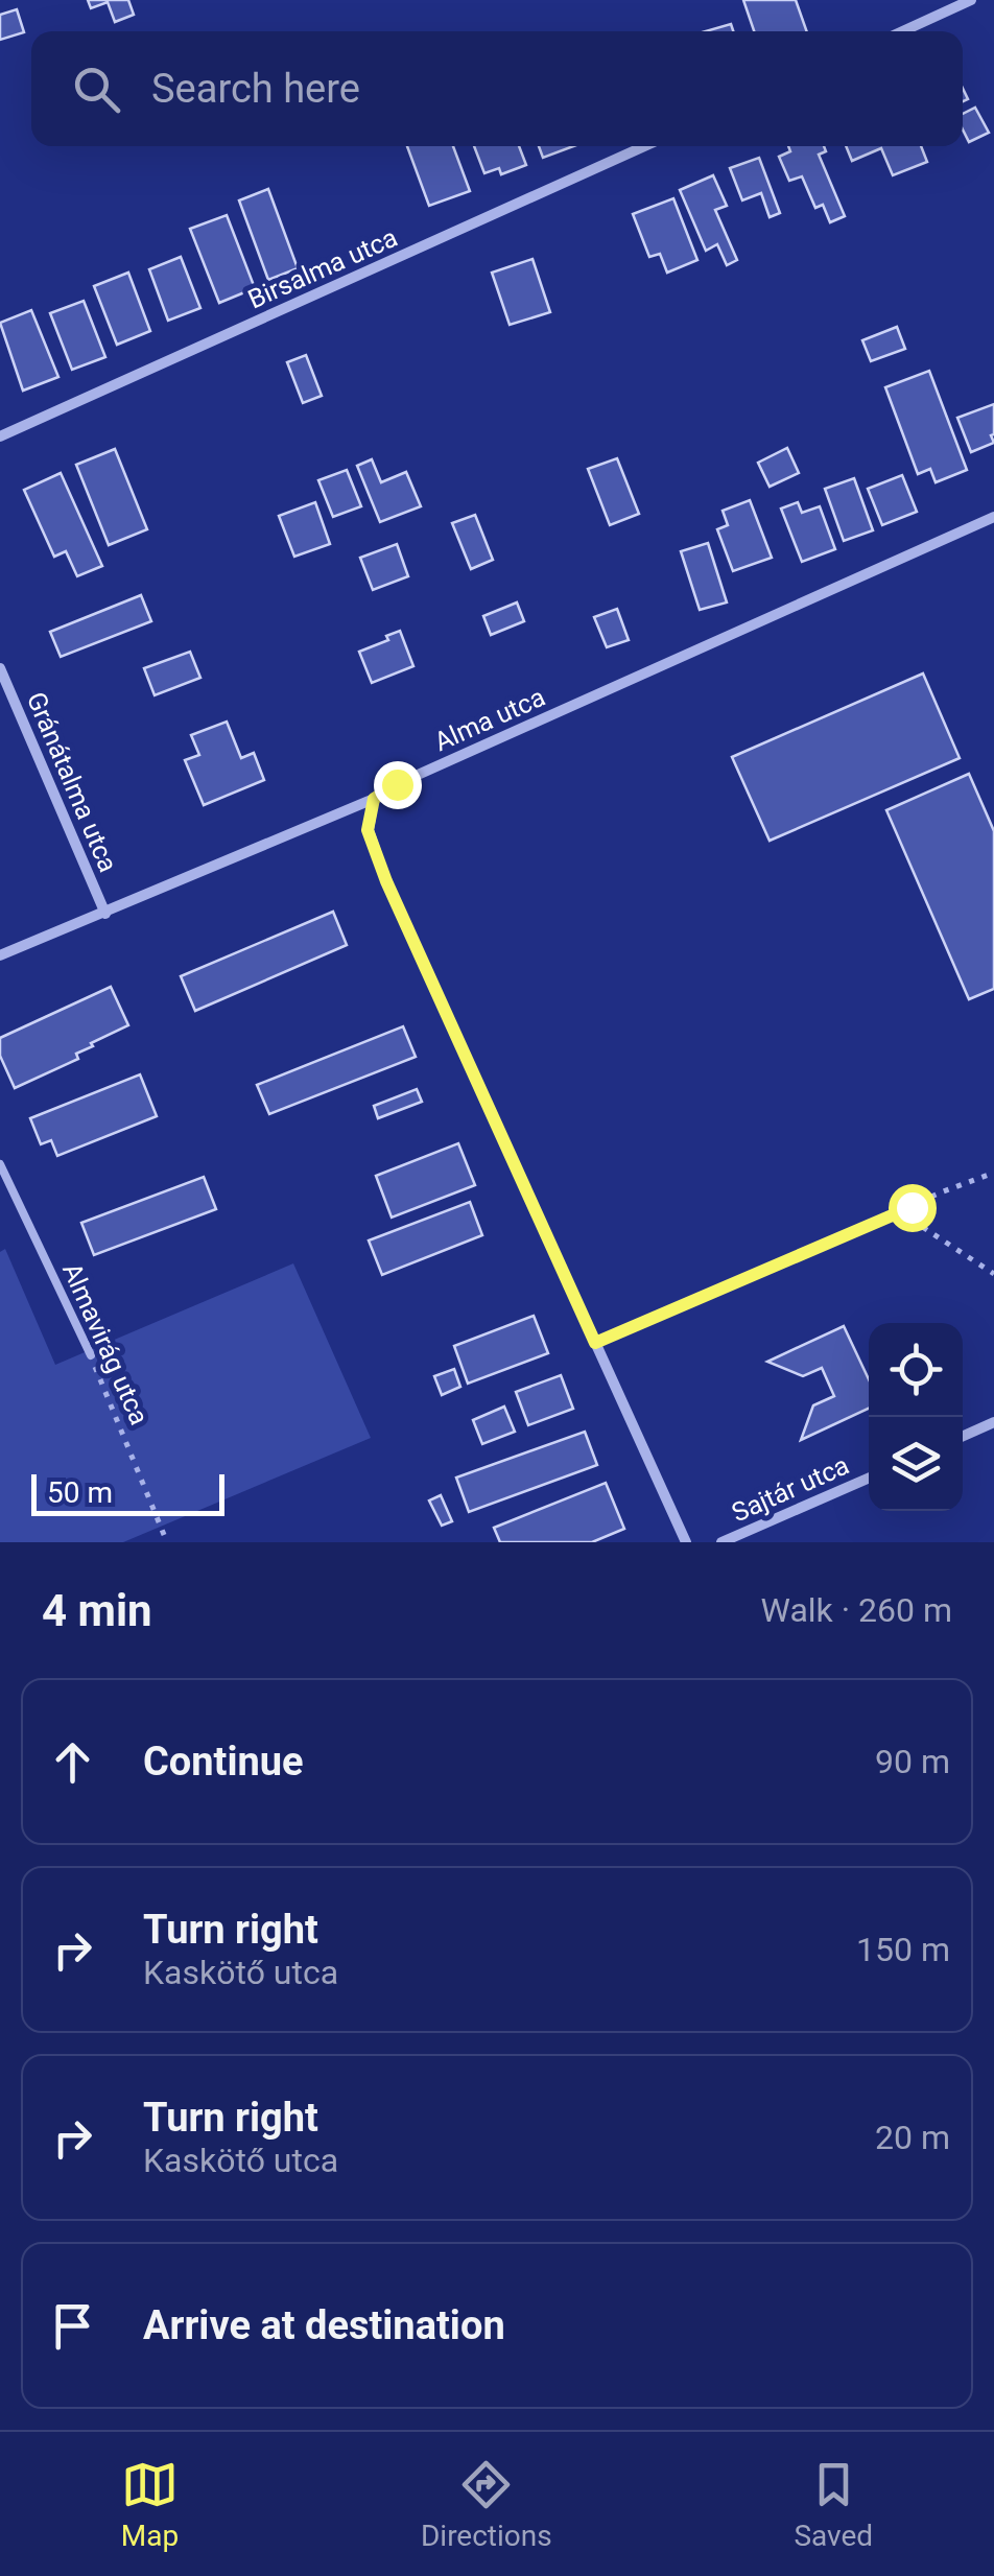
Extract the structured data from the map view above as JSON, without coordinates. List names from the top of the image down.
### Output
{
  "streets": {
    "street": [
      "Birsalma utca",
      "Alma utca",
      "Gránátalma utca",
      "Sajtár utca"
    ],
    "lane": ["Almavirág utca"]
  },
  "crossings": [
    ["Alma utca", "Gránátalma utca"]
  ],
  "scale_bar": "50 m",
  "page": {
    "search": "Search here",
    "scale": "50 m",
    "heading": ["4 min", "Walk · 260 m"],
    "list": [
      ["Continue", "90 m"],
      ["Turn right", "Kaskötő utca", "150 m"],
      ["Turn right", "Kaskötő utca", "20 m"],
      "Arrive at destination"
    ],
    "nav": ["Map", "Directions", "Saved"]
  }
}
